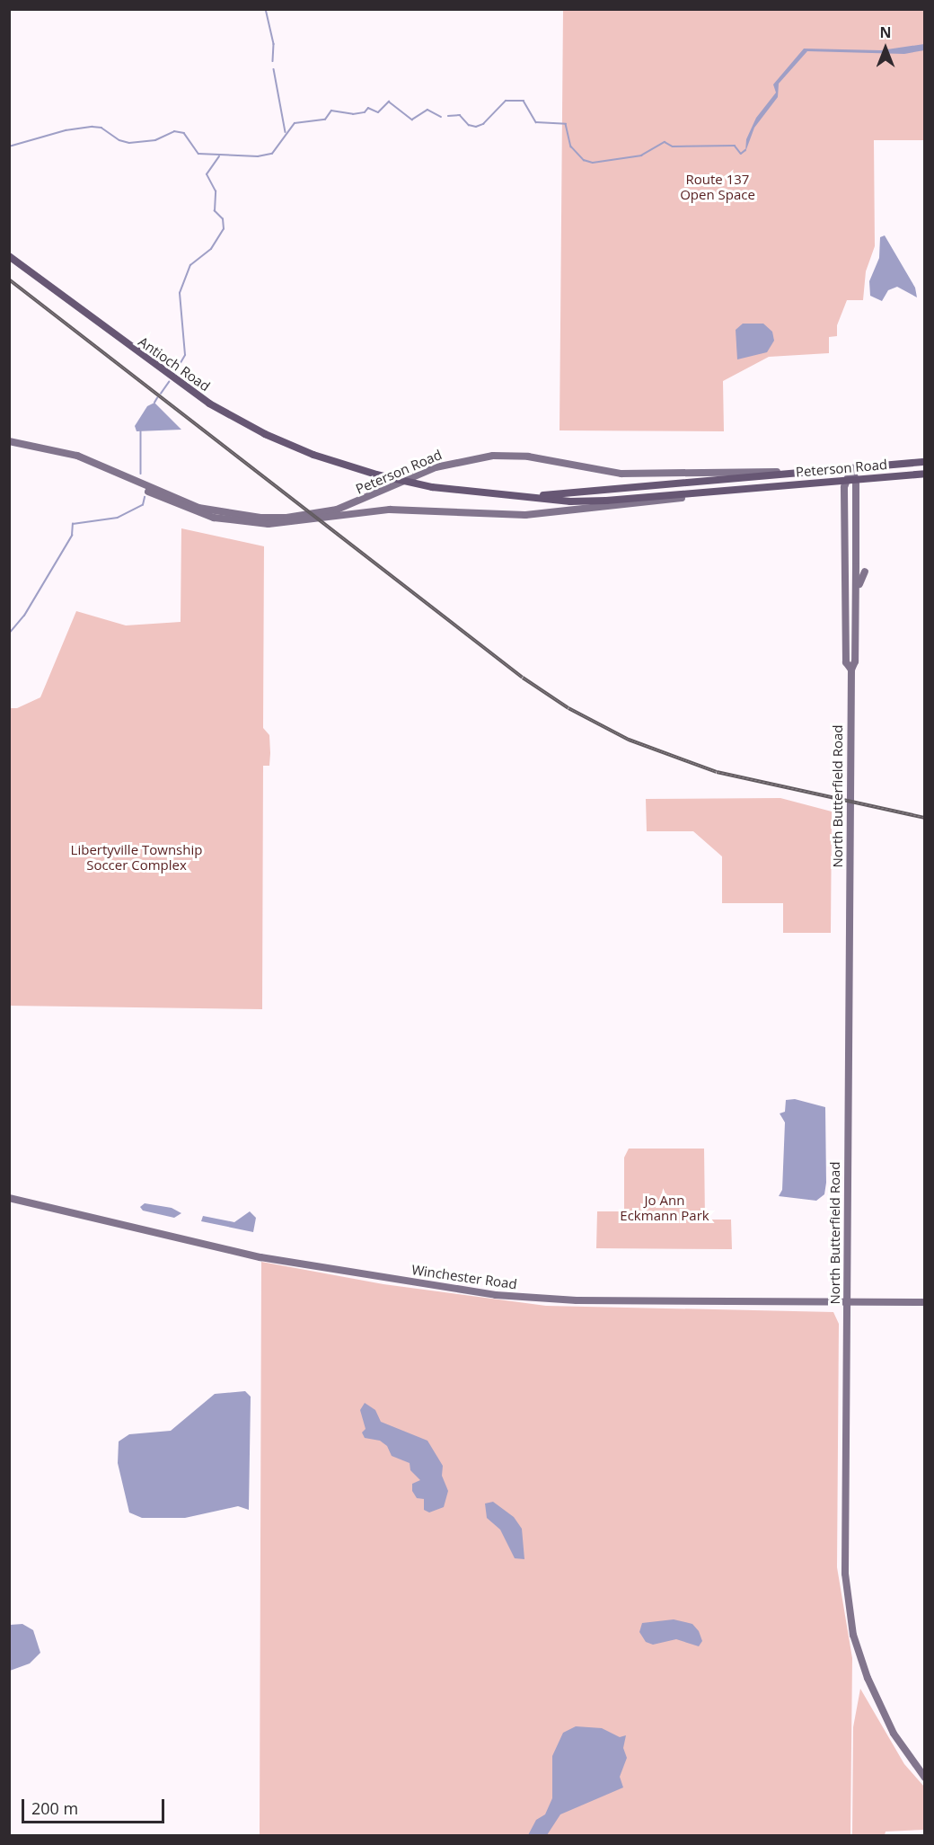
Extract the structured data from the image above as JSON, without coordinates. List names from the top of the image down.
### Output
{
  "streets": {
    "main road": [
      "Antioch Road",
      "Peterson Road",
      "North Butterfield Road",
      "Winchester Road"
    ]
  },
  "crossings": [
    ["Antioch Road", "Peterson Road"],
    ["Peterson Road", "North Butterfield Road"],
    ["North Butterfield Road", "Winchester Road"]
  ],
  "parks": ["Route 137 Open Space", "Libertyville Township Soccer Complex", "Jo Ann Eckmann Park"],
  "scale_bar": "200 m",
  "north": "top"
}
